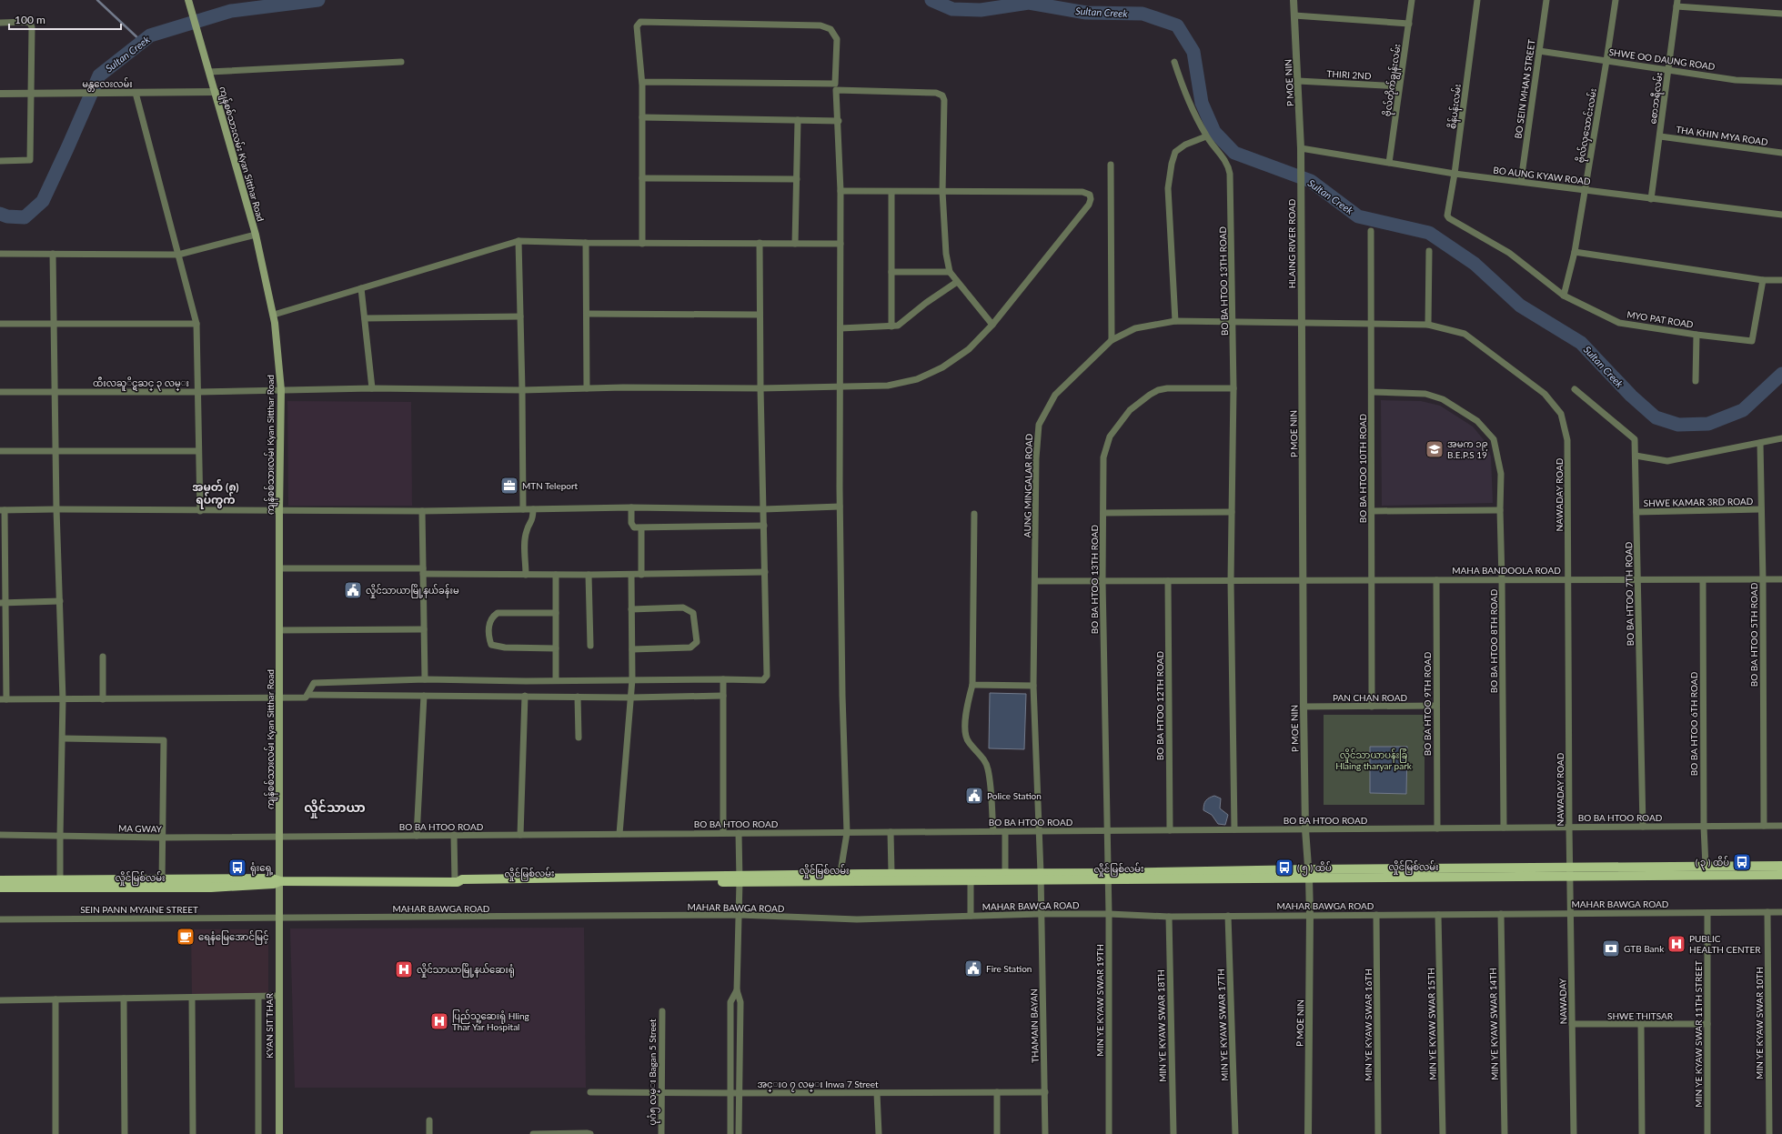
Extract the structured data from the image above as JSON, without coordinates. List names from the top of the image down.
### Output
{
  "streets": {
    "main road": ["ကျန်စစ်သားလမ်း Kyan Sitthar Road", "လှိုင်မြစ်လမ်း", "KYAN SIT THAR"],
    "street": [
      "SHWE OO DAUNG ROAD",
      "THIRI 2ND",
      "ဗိုလ်တိုက်ချွန်းလမ်း",
      "P MOE NIN",
      "မန္တလေးလမ်း",
      "BO SEIN MHAN STREET",
      "စောဘရီလမ်း",
      "စိန်ပန်းလမ်း",
      "ဗိုလ်လှသောင်းလမ်း",
      "THA KHIN MYA ROAD",
      "BO AUNG KYAW ROAD",
      "HLAING RIVER ROAD",
      "BO BA HTOO 13TH ROAD",
      "MYO PAT ROAD",
      "ထီးလႀူိင္ရႀင္ ၃ လမ္း",
      "BO BA HTOO 10TH ROAD",
      "AUNG MINGALAR ROAD",
      "NAWADAY ROAD",
      "SHWE KAMAR 3RD ROAD",
      "MAHA BANDOOLA ROAD",
      "BO BA HTOO 7TH ROAD",
      "BO BA HTOO 5TH ROAD",
      "BO BA HTOO 8TH ROAD",
      "PAN CHAN ROAD",
      "BO BA HTOO 9TH ROAD",
      "BO BA HTOO 12TH ROAD",
      "BO BA HTOO 6TH ROAD",
      "BO BA HTOO ROAD",
      "MA GWAY",
      "MAHAR BAWGA ROAD",
      "SEIN PANN MYAINE STREET",
      "MIN YE KYAW SWAR 19TH",
      "NAWADAY",
      "SHWE THITSAR",
      "MIN YE KYAW SWAR 10TH",
      "MIN YE KYAW SWAR 15TH",
      "MIN YE KYAW SWAR 14TH",
      "MIN YE KYAW SWAR 17TH",
      "MIN YE KYAW SWAR 16TH",
      "THAMAIN BAYAN",
      "MIN YE KYAW SWAR 18TH",
      "MIN YE KYAW SWAR 11TH STREET",
      "ပုဂံ၅ လမ္း Bagan 5 Street",
      "အင္းဝ ၇ လမ္း Inwa 7 Street"
    ]
  },
  "crossings": [
    ["SHWE OO DAUNG ROAD", "BO SEIN MHAN STREET"],
    ["SHWE OO DAUNG ROAD", "စောဘရီလမ်း"],
    ["SHWE OO DAUNG ROAD", "ဗိုလ်လှသောင်းလမ်း"],
    ["THIRI 2ND", "ဗိုလ်တိုက်ချွန်းလမ်း"],
    ["THIRI 2ND", "P MOE NIN"],
    ["ဗိုလ်တိုက်ချွန်းလမ်း", "BO AUNG KYAW ROAD"],
    ["P MOE NIN", "BO AUNG KYAW ROAD"],
    ["P MOE NIN", "HLAING RIVER ROAD"],
    ["P MOE NIN", "AUNG MINGALAR ROAD"],
    ["P MOE NIN", "NAWADAY ROAD"],
    ["P MOE NIN", "MAHA BANDOOLA ROAD"],
    ["P MOE NIN", "PAN CHAN ROAD"],
    ["P MOE NIN", "BO BA HTOO ROAD"],
    ["P MOE NIN", "လှိုင်မြစ်လမ်း"],
    ["P MOE NIN", "MAHAR BAWGA ROAD"],
    ["မန္တလေးလမ်း", "ကျန်စစ်သားလမ်း Kyan Sitthar Road"],
    ["BO SEIN MHAN STREET", "BO AUNG KYAW ROAD"],
    ["စောဘရီလမ်း", "THA KHIN MYA ROAD"],
    ["စောဘရီလမ်း", "BO AUNG KYAW ROAD"],
    ["စိန်ပန်းလမ်း", "BO AUNG KYAW ROAD"],
    ["စိန်ပန်းလမ်း", "MYO PAT ROAD"],
    ["ဗိုလ်လှသောင်းလမ်း", "BO AUNG KYAW ROAD"],
    ["ဗိုလ်လှသောင်းလမ်း", "MYO PAT ROAD"],
    ["ကျန်စစ်သားလမ်း Kyan Sitthar Road", "ထီးလႀူိင္ရႀင္ ၃ လမ္း"],
    ["ကျန်စစ်သားလမ်း Kyan Sitthar Road", "BO BA HTOO ROAD"],
    ["ကျန်စစ်သားလမ်း Kyan Sitthar Road", "MA GWAY"],
    ["ကျန်စစ်သားလမ်း Kyan Sitthar Road", "လှိုင်မြစ်လမ်း"],
    ["ကျန်စစ်သားလမ်း Kyan Sitthar Road", "KYAN SIT THAR"],
    ["HLAING RIVER ROAD", "AUNG MINGALAR ROAD"],
    ["HLAING RIVER ROAD", "NAWADAY ROAD"],
    ["BO BA HTOO 13TH ROAD", "AUNG MINGALAR ROAD"],
    ["BO BA HTOO 13TH ROAD", "MAHA BANDOOLA ROAD"],
    ["BO BA HTOO 13TH ROAD", "BO BA HTOO ROAD"],
    ["BO BA HTOO 13TH ROAD", "လှိုင်မြစ်လမ်း"],
    ["BO BA HTOO 13TH ROAD", "MIN YE KYAW SWAR 19TH"],
    ["BO BA HTOO 10TH ROAD", "NAWADAY ROAD"],
    ["BO BA HTOO 10TH ROAD", "MAHA BANDOOLA ROAD"],
    ["BO BA HTOO 10TH ROAD", "BO BA HTOO 8TH ROAD"],
    ["BO BA HTOO 10TH ROAD", "PAN CHAN ROAD"],
    ["AUNG MINGALAR ROAD", "NAWADAY ROAD"],
    ["AUNG MINGALAR ROAD", "MAHA BANDOOLA ROAD"],
    ["AUNG MINGALAR ROAD", "BO BA HTOO ROAD"],
    ["AUNG MINGALAR ROAD", "လှိုင်မြစ်လမ်း"],
    ["AUNG MINGALAR ROAD", "THAMAIN BAYAN"],
    ["NAWADAY ROAD", "MAHA BANDOOLA ROAD"],
    ["NAWADAY ROAD", "BO BA HTOO ROAD"],
    ["NAWADAY ROAD", "လှိုင်မြစ်လမ်း"],
    ["NAWADAY ROAD", "NAWADAY"],
    ["SHWE KAMAR 3RD ROAD", "BO BA HTOO 7TH ROAD"],
    ["SHWE KAMAR 3RD ROAD", "BO BA HTOO 5TH ROAD"],
    ["MAHA BANDOOLA ROAD", "BO BA HTOO 7TH ROAD"],
    ["MAHA BANDOOLA ROAD", "BO BA HTOO 5TH ROAD"],
    ["MAHA BANDOOLA ROAD", "BO BA HTOO 8TH ROAD"],
    ["MAHA BANDOOLA ROAD", "BO BA HTOO 9TH ROAD"],
    ["MAHA BANDOOLA ROAD", "BO BA HTOO 12TH ROAD"],
    ["MAHA BANDOOLA ROAD", "BO BA HTOO 6TH ROAD"],
    ["BO BA HTOO 7TH ROAD", "BO BA HTOO ROAD"],
    ["BO BA HTOO 5TH ROAD", "BO BA HTOO ROAD"],
    ["BO BA HTOO 8TH ROAD", "BO BA HTOO ROAD"],
    ["PAN CHAN ROAD", "BO BA HTOO 9TH ROAD"],
    ["BO BA HTOO 9TH ROAD", "BO BA HTOO ROAD"],
    ["BO BA HTOO 12TH ROAD", "BO BA HTOO ROAD"],
    ["BO BA HTOO 6TH ROAD", "BO BA HTOO ROAD"],
    ["BO BA HTOO 6TH ROAD", "လှိုင်မြစ်လမ်း"],
    ["BO BA HTOO ROAD", "MA GWAY"],
    ["လှိုင်မြစ်လမ်း", "MIN YE KYAW SWAR 19TH"],
    ["လှိုင်မြစ်လမ်း", "NAWADAY"],
    ["လှိုင်မြစ်လမ်း", "KYAN SIT THAR"],
    ["လှိုင်မြစ်လမ်း", "THAMAIN BAYAN"],
    ["MAHAR BAWGA ROAD", "SEIN PANN MYAINE STREET"],
    ["MAHAR BAWGA ROAD", "MIN YE KYAW SWAR 19TH"],
    ["MAHAR BAWGA ROAD", "NAWADAY"],
    ["MAHAR BAWGA ROAD", "MIN YE KYAW SWAR 10TH"],
    ["MAHAR BAWGA ROAD", "MIN YE KYAW SWAR 15TH"],
    ["MAHAR BAWGA ROAD", "MIN YE KYAW SWAR 14TH"],
    ["MAHAR BAWGA ROAD", "MIN YE KYAW SWAR 17TH"],
    ["MAHAR BAWGA ROAD", "MIN YE KYAW SWAR 16TH"],
    ["MAHAR BAWGA ROAD", "KYAN SIT THAR"],
    ["MAHAR BAWGA ROAD", "THAMAIN BAYAN"],
    ["MAHAR BAWGA ROAD", "MIN YE KYAW SWAR 18TH"],
    ["MAHAR BAWGA ROAD", "MIN YE KYAW SWAR 11TH STREET"],
    ["SEIN PANN MYAINE STREET", "KYAN SIT THAR"],
    ["NAWADAY", "SHWE THITSAR"],
    ["SHWE THITSAR", "MIN YE KYAW SWAR 11TH STREET"],
    ["THAMAIN BAYAN", "အင္းဝ ၇ လမ္း Inwa 7 Street"],
    ["ပုဂံ၅ လမ္း Bagan 5 Street", "အင္းဝ ၇ လမ္း Inwa 7 Street"]
  ],
  "districts": ["အမှတ် (၈) ရပ်ကွက်", "လှိုင်သာယာ"],
  "water": ["Sultan Creek"],
  "parks": ["လှိုင်သာယာပန်းခြံ Hlaing tharyar park"],
  "places": {
    "school or university": ["အမက ၁၉ B.E.P.S 19"],
    "office": ["MTN Teleport"],
    "public building": ["လှိုင်သာယာမြို့နယ်ခန်းမ", "Police Station", "Fire Station"],
    "bus stop": ["( ၃ ) ထိပ်", "ရုံးရှေ့", "( ၅ ) ထိပ်"],
    "cafe": ["ရေနံမြေအောင်မြင့်"],
    "hospital": ["PUBLIC HEALTH CENTER", "လှိုင်သာယာမြို့နယ်ဆေးရုံ", "ပြည်သူ့ဆေးရုံ Hling Thar Yar Hospital"],
    "bank": ["GTB Bank"]
  },
  "scale_bar": "100 m"
}
